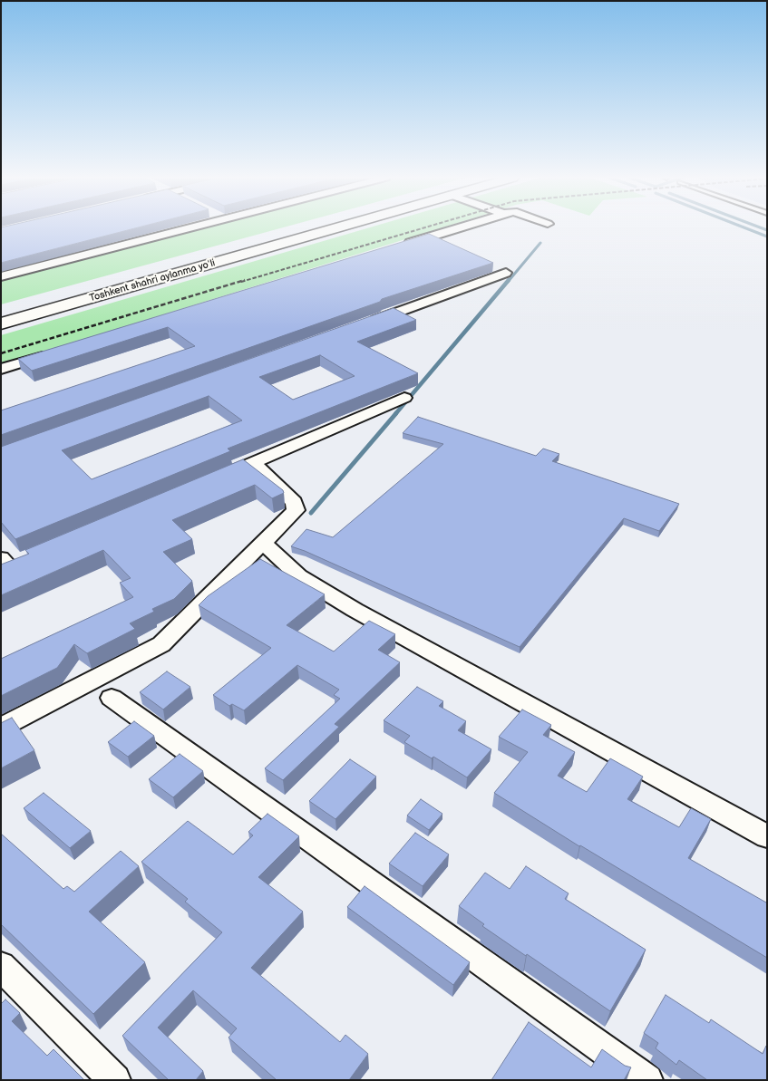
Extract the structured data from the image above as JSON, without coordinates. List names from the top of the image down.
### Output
{
  "streets": {
    "highway": ["Toshkent shahri aylanma yoʻli"]
  }
}
